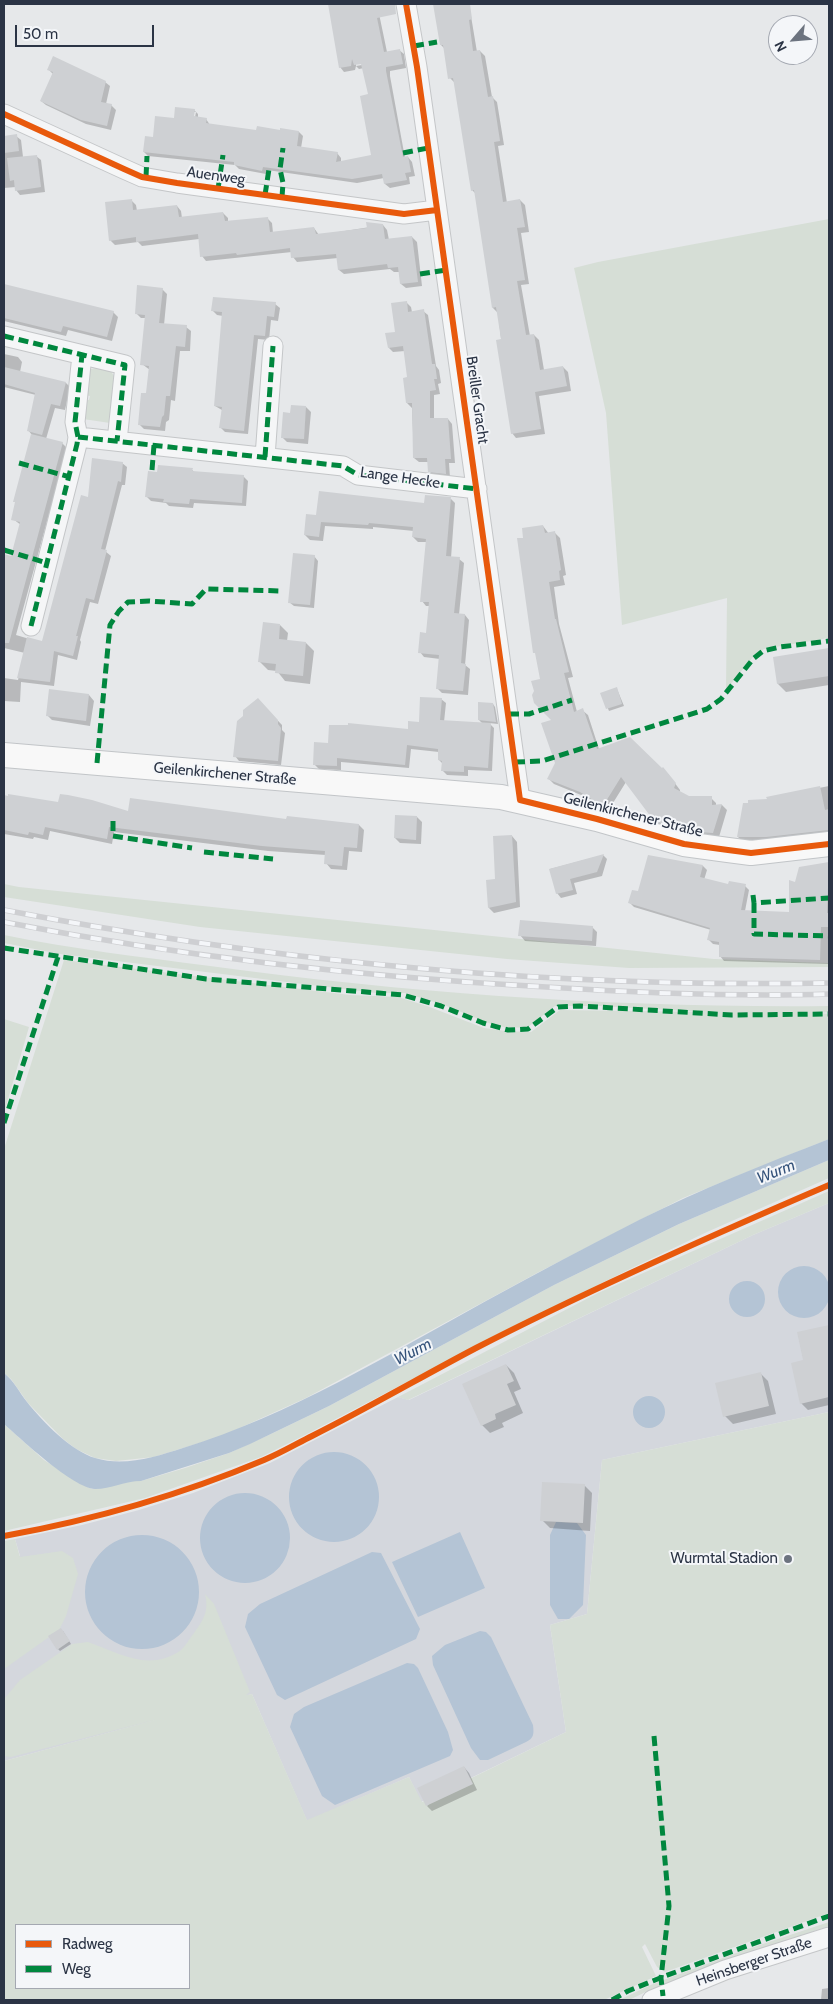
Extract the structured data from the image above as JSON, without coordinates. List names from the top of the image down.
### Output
{
  "streets": {
    "main road": ["Geilenkirchener Straße"],
    "street": [
      "Auenweg",
      "Breiller Gracht",
      "Lange Hecke",
      "Heinsberger Straße"
    ]
  },
  "crossings": [
    ["Auenweg", "Breiller Gracht"],
    ["Breiller Gracht", "Lange Hecke"],
    ["Breiller Gracht", "Geilenkirchener Straße"]
  ],
  "water": ["Wurm"],
  "places": ["Wurmtal Stadion"],
  "legend": ["Radweg", "Weg"],
  "scale_bar": "50 m",
  "north": "bottom left"
}
